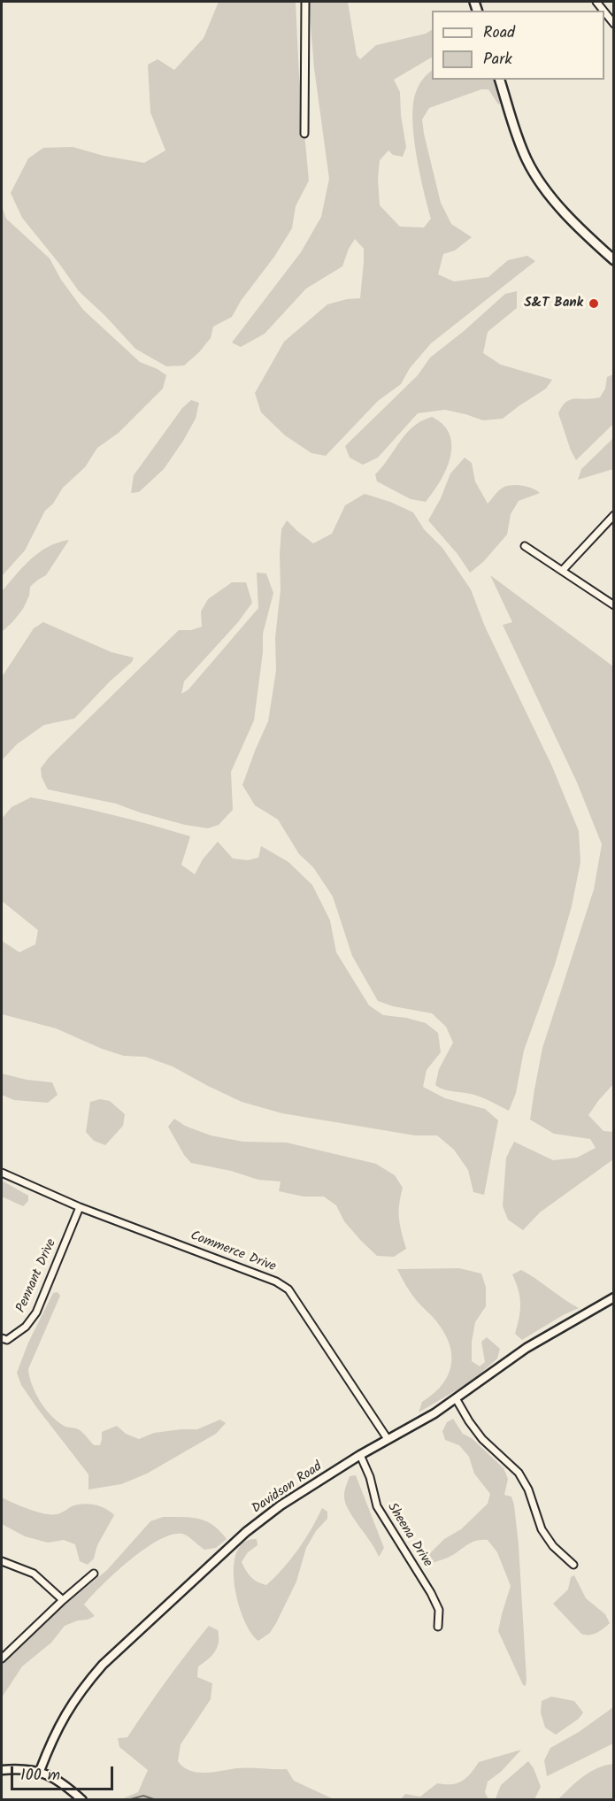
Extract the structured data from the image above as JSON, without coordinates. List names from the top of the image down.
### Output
{
  "streets": {
    "street": [
      "Commerce Drive",
      "Pennant Drive",
      "Davidson Road",
      "Sheena Drive"
    ]
  },
  "crossings": [
    ["Commerce Drive", "Pennant Drive"],
    ["Commerce Drive", "Davidson Road"],
    ["Davidson Road", "Sheena Drive"]
  ],
  "places": ["S&T Bank"],
  "legend": ["Road", "Park"],
  "scale_bar": "100 m"
}
